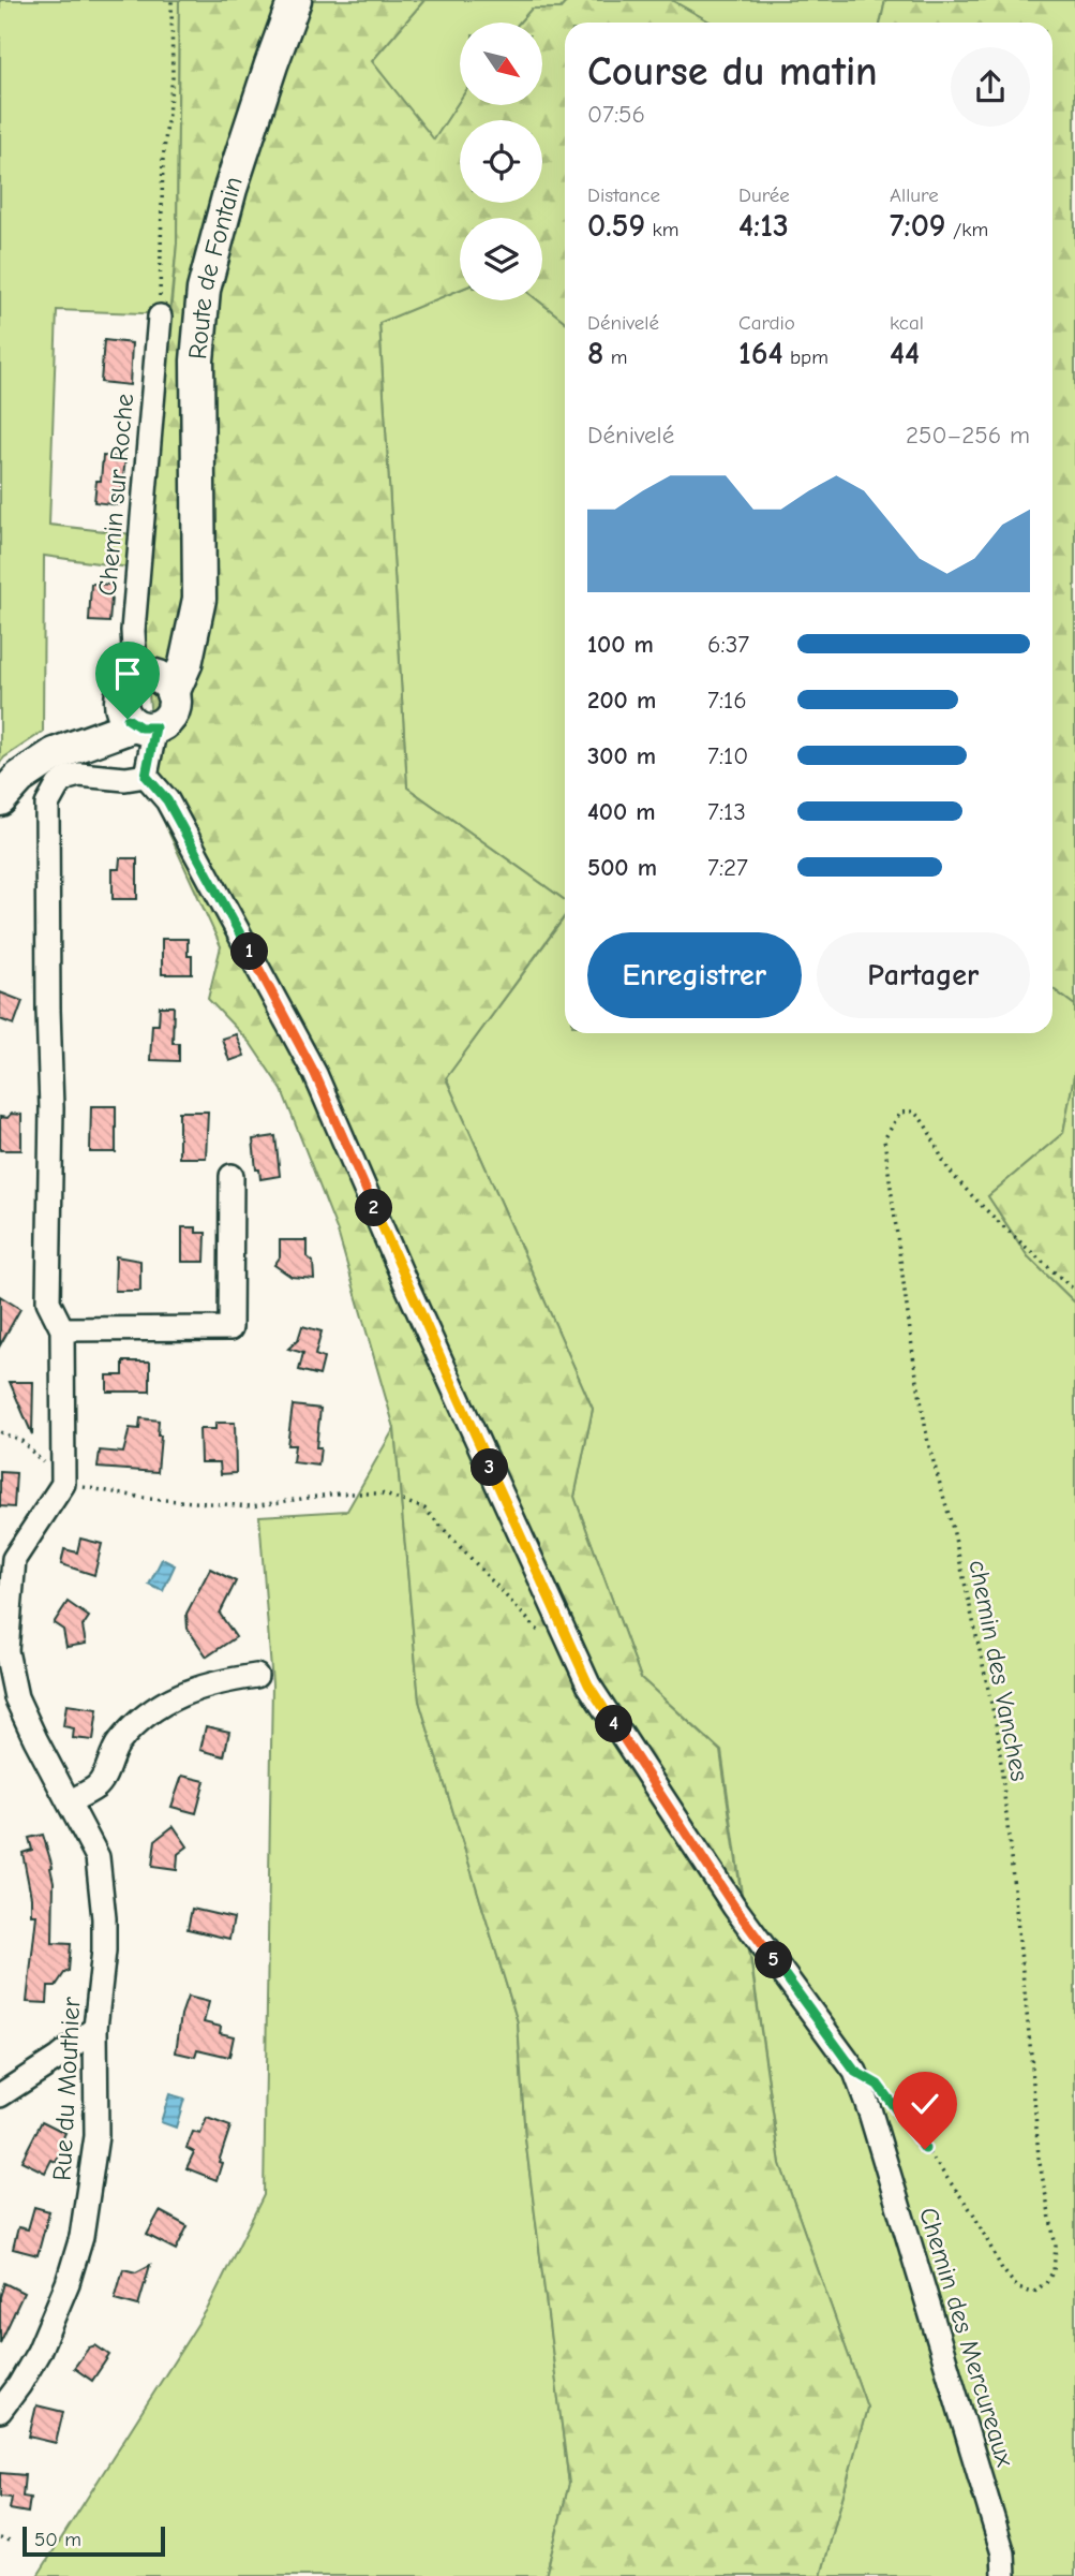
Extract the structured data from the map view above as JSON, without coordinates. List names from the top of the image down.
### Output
{
  "streets": {
    "street": [
      "Route de Fontain",
      "Chemin sur Roche",
      "Rue du Mouthier",
      "Chemin des Mercureaux"
    ],
    "path": ["chemin des Vanches"]
  },
  "crossings": [
    ["Route de Fontain", "Chemin sur Roche"]
  ],
  "scale_bar": "50 m",
  "north": "bottom right",
  "page": {
    "heading": ["Course du matin", "07:56"],
    "stats": [
      ["Distance", "0.59 km"],
      ["Durée", "4:13"],
      ["Allure", "7:09 /km"],
      ["Dénivelé", "8 m"],
      ["Cardio", "164 bpm"],
      ["kcal", "44"]
    ],
    "chart": ["Dénivelé", "250–256 m"],
    "list": [
      {
        "name": "100 m",
        "note": "6:37"
      },
      {
        "name": "200 m",
        "note": "7:16"
      },
      {
        "name": "300 m",
        "note": "7:10"
      },
      {
        "name": "400 m",
        "note": "7:13"
      },
      {
        "name": "500 m",
        "note": "7:27"
      }
    ],
    "buttons": ["Enregistrer", "Partager"],
    "pins": [
      "1",
      "2",
      "3",
      "4",
      "5"
    ],
    "scale": "50 m"
  }
}
